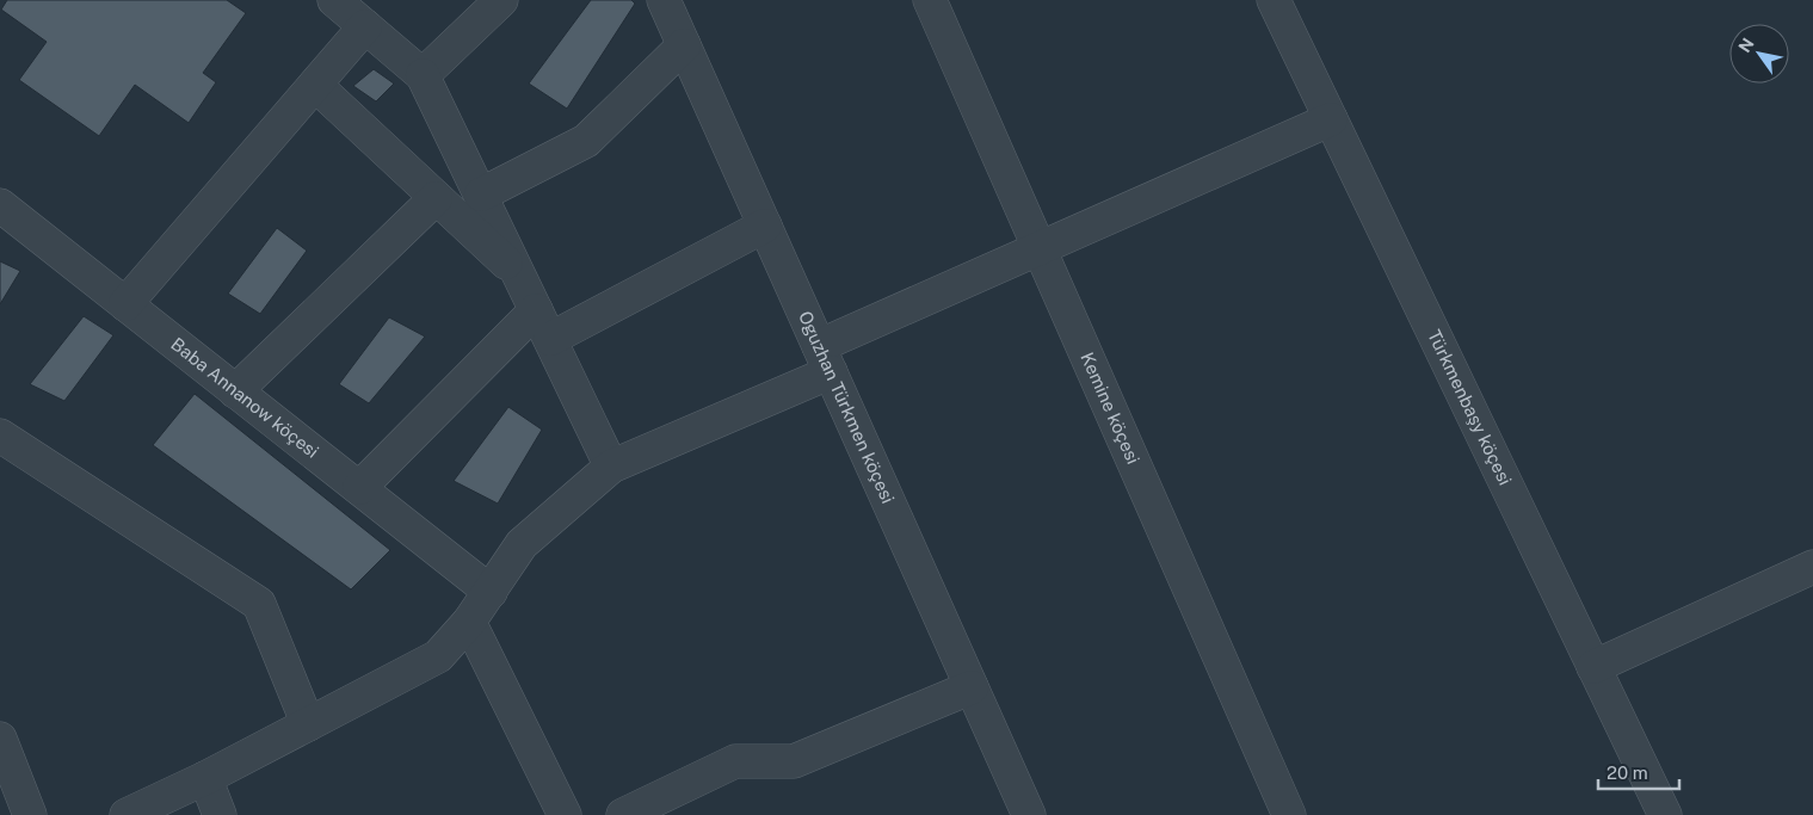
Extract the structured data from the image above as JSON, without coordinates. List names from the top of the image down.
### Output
{
  "streets": {
    "street": [
      "Baba Annanow köçesi",
      "Oguzhan Türkmen köçesi",
      "Kemine köçesi",
      "Türkmenbaşy köçesi"
    ]
  },
  "scale_bar": "20 m",
  "north": "top left"
}
